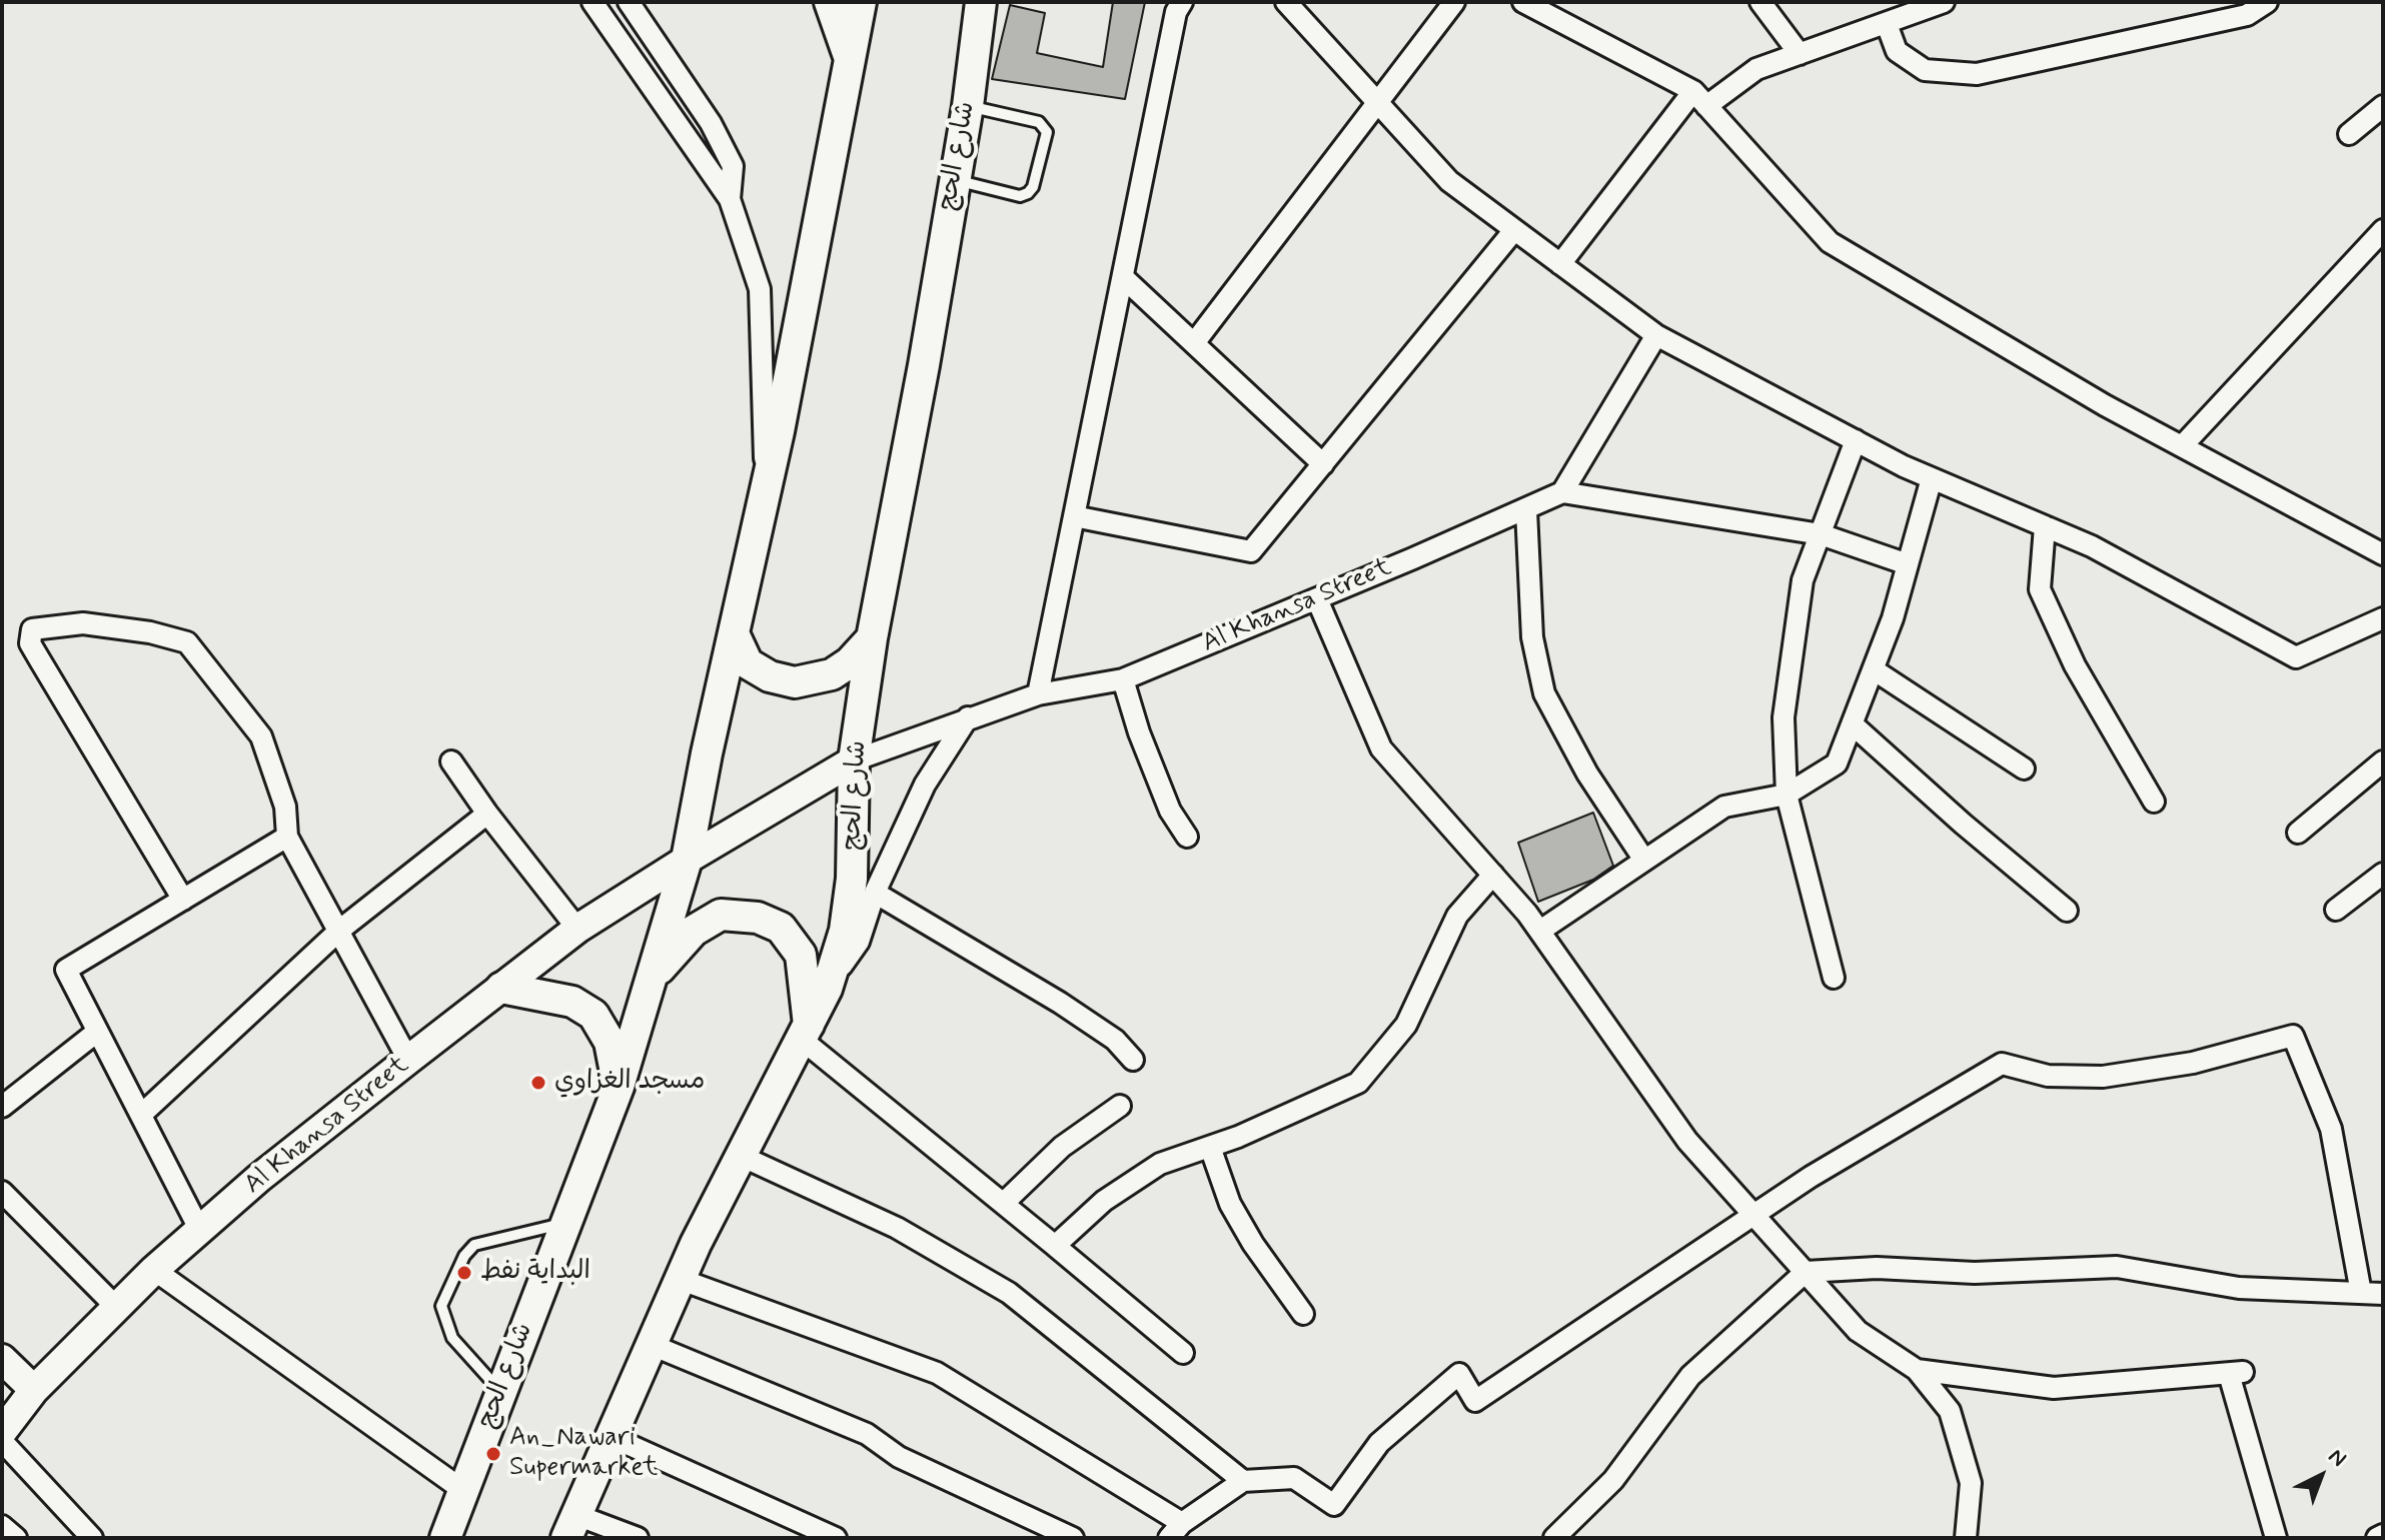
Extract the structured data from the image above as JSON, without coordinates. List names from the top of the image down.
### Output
{
  "streets": {
    "main road": ["شارع الحج"],
    "street": ["Al Khansa Street"]
  },
  "crossings": [
    ["شارع الحج", "Al Khansa Street"]
  ],
  "places": ["مسجد الغزاوي", "البداية نفط", "An_Nawari Supermarket"],
  "north": "top right"
}
